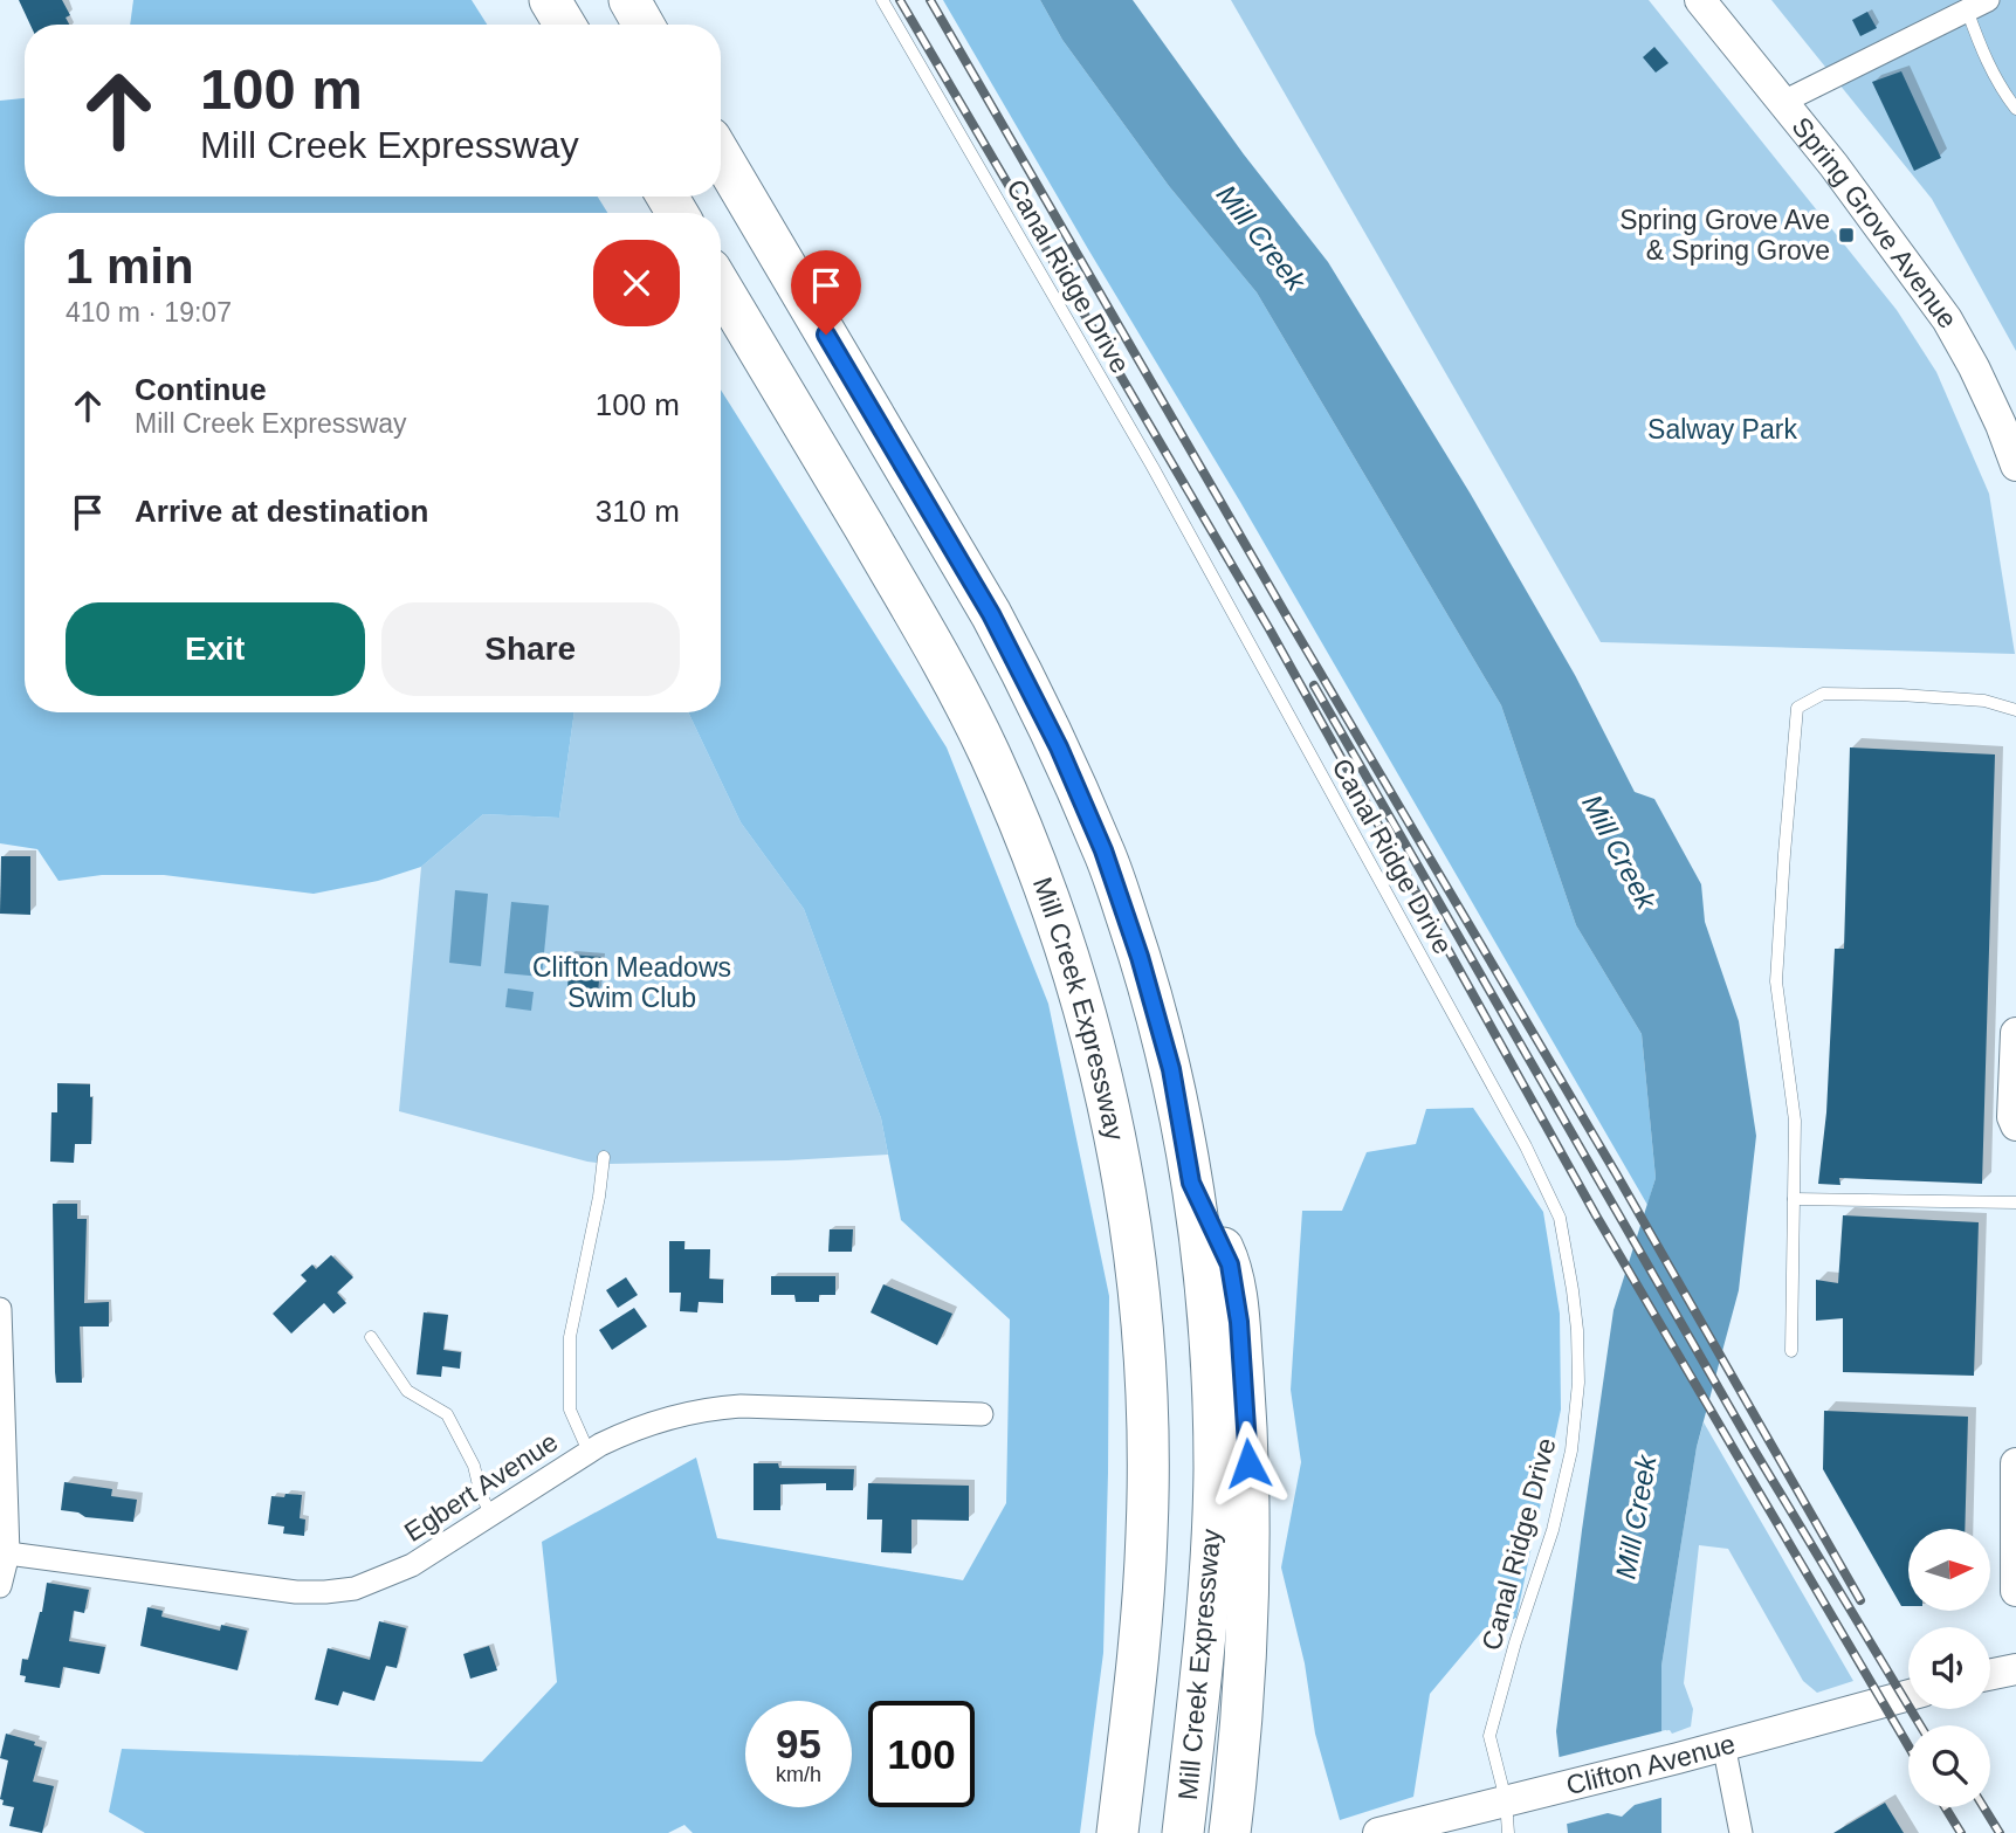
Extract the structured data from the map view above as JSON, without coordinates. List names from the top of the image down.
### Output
{
  "streets": {
    "highway": ["Mill Creek Expressway"],
    "main road": ["Spring Grove Avenue", "Clifton Avenue"],
    "street": ["Egbert Avenue"],
    "lane": ["Canal Ridge Drive"]
  },
  "crossings": [
    ["Canal Ridge Drive", "Clifton Avenue"]
  ],
  "water": ["Mill Creek"],
  "parks": ["Salway Park", "Clifton Meadows Swim Club"],
  "places": {
    "transit": ["Spring Grove Ave & Spring Grove"]
  },
  "north": "right",
  "page": {
    "turn": ["100 m", "Mill Creek Expressway"],
    "heading": ["1 min", "410 m · 19:07"],
    "list": [
      {
        "name": "Continue",
        "note": "Mill Creek Expressway",
        "value": "100 m"
      },
      {
        "name": "Arrive at destination",
        "value": "310 m"
      }
    ],
    "buttons": ["Exit", "Share"],
    "speed": "95 km/h",
    "limit": "100"
  }
}
